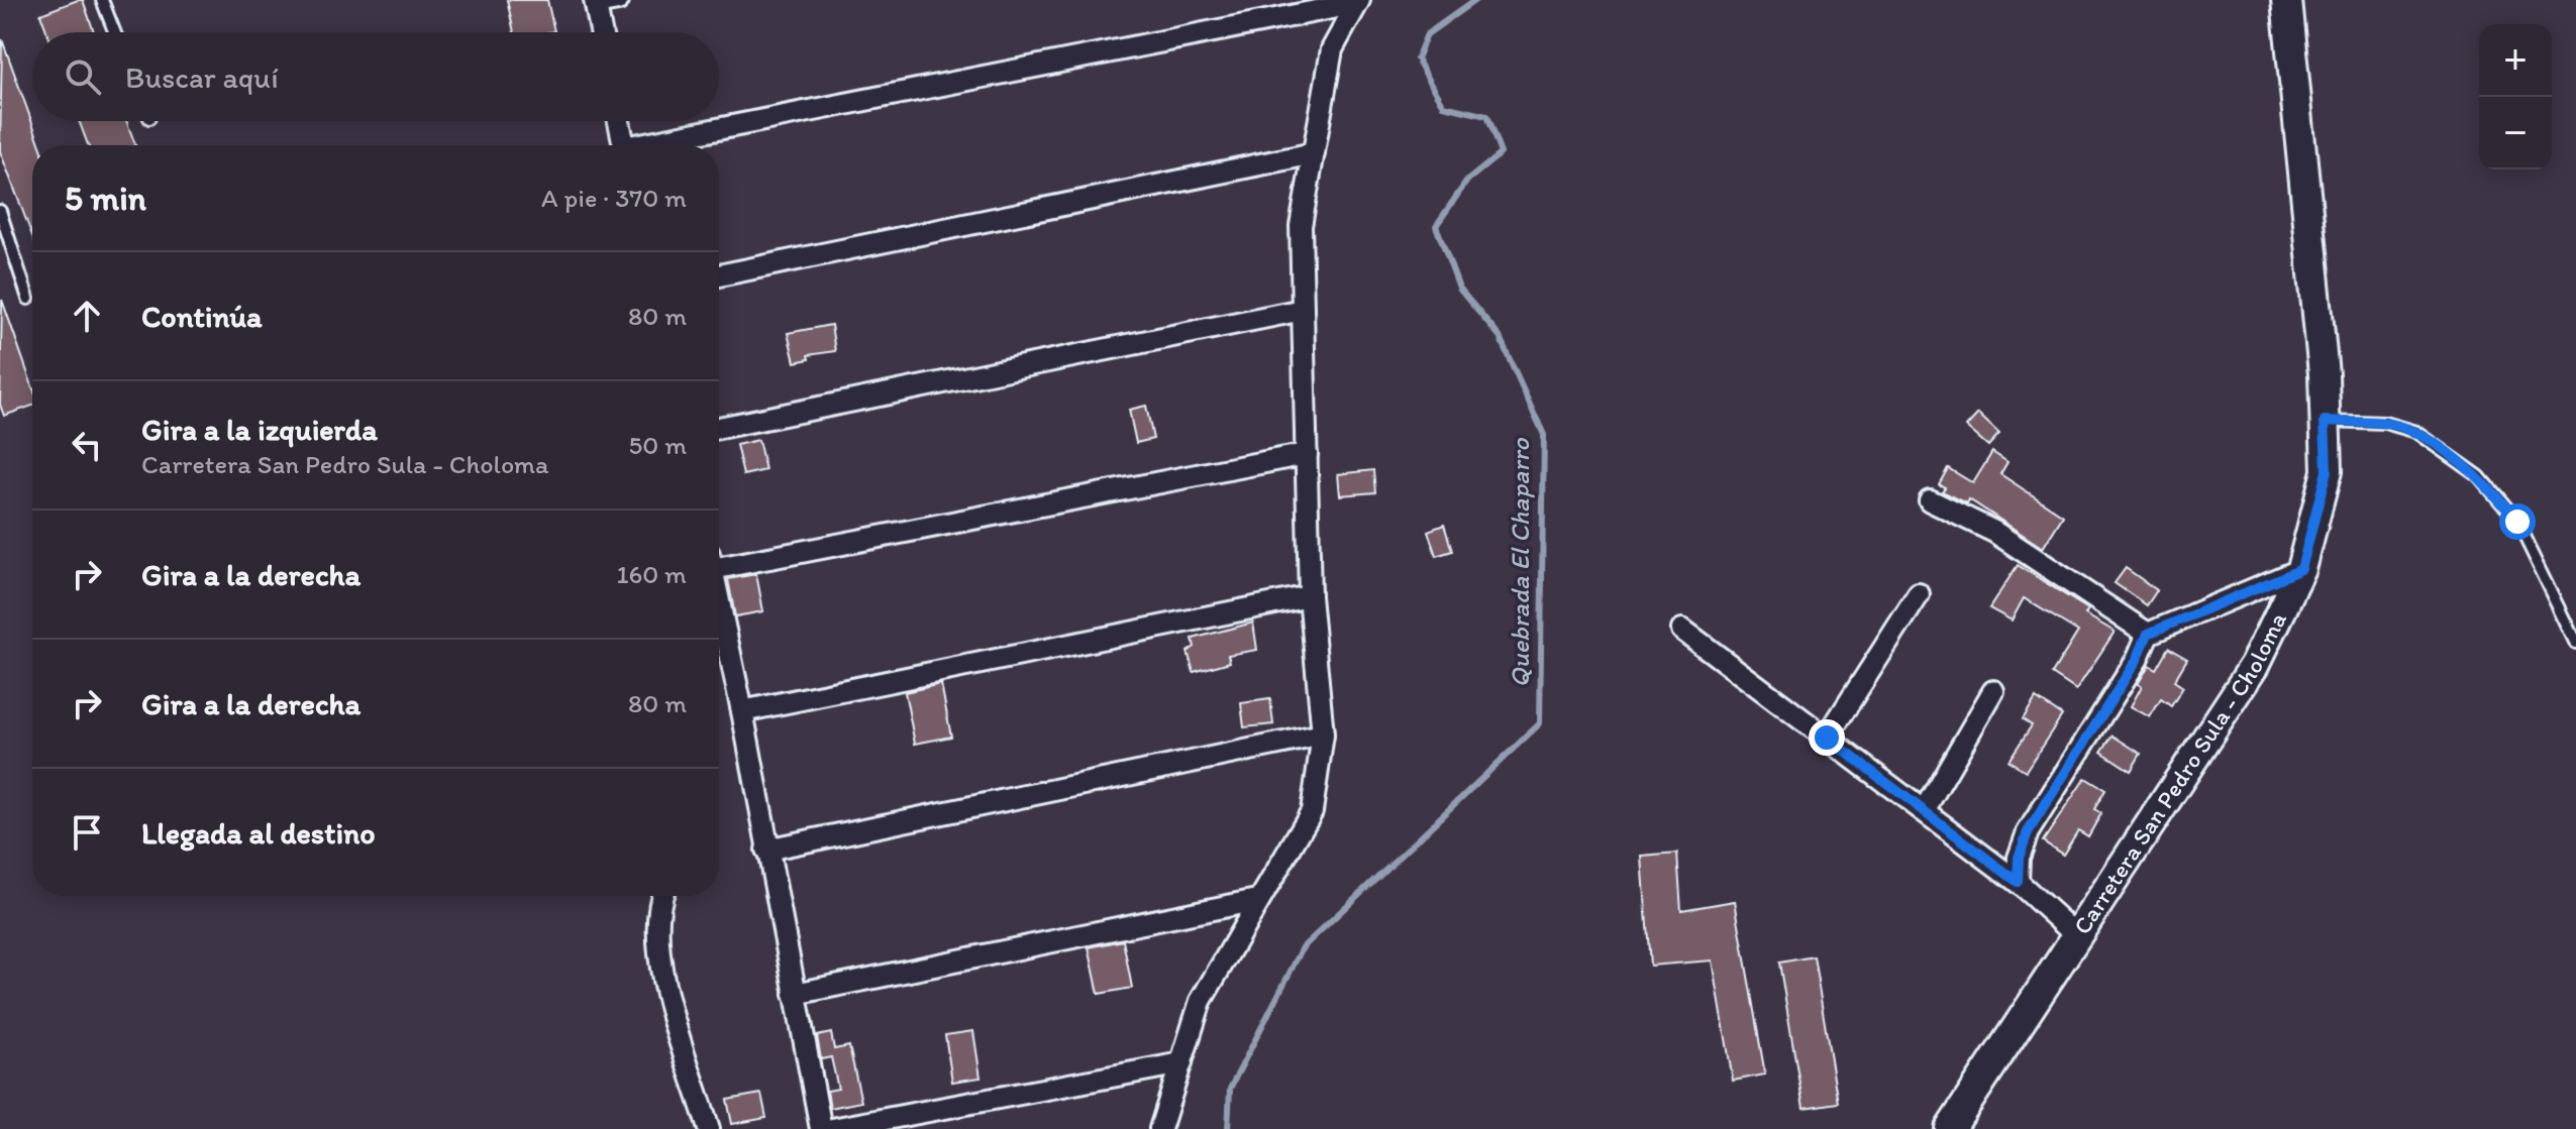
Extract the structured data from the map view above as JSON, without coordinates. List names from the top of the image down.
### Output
{
  "streets": {
    "main road": ["Carretera San Pedro Sula - Choloma"]
  },
  "water": ["Quebrada El Chaparro"],
  "page": {
    "map_buttons": ["+", "−"],
    "search": "Buscar aquí",
    "heading": ["5 min", "A pie · 370 m"],
    "list": [
      ["Continúa", "80 m"],
      ["Gira a la izquierda", "Carretera San Pedro Sula - Choloma", "50 m"],
      ["Gira a la derecha", "160 m"],
      ["Gira a la derecha", "80 m"],
      "Llegada al destino"
    ]
  }
}
